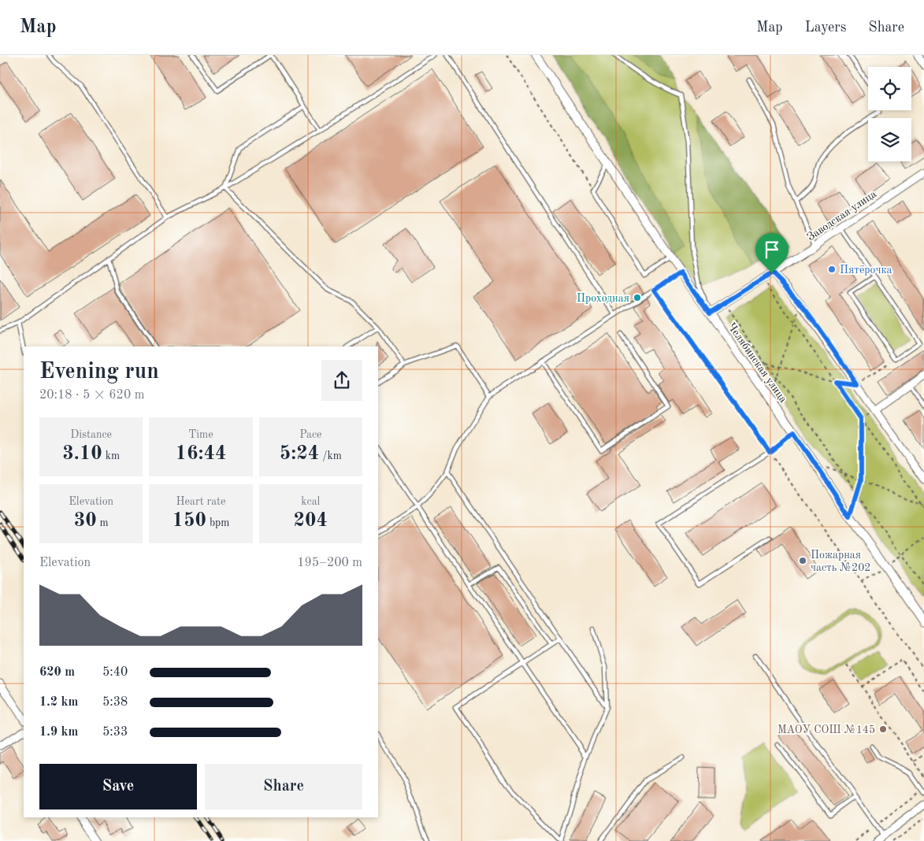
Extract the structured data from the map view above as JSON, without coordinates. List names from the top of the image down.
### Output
{
  "streets": {
    "street": ["Заводская улица", "Челябинская улица"]
  },
  "crossings": [
    ["Заводская улица", "Челябинская улица"]
  ],
  "places": [
    "Пятёрочка",
    "Проходная",
    "Пожарная часть №202",
    "МАОУ СОШ №145"
  ],
  "page": {
    "header": "Map",
    "nav": ["Map", "Layers", "Share"],
    "heading": ["Evening run", "20:18 · 5 × 620 m"],
    "stats": [
      ["Distance", "3.10 km"],
      ["Time", "16:44"],
      ["Pace", "5:24 /km"],
      ["Elevation", "30 m"],
      ["Heart rate", "150 bpm"],
      ["kcal", "204"]
    ],
    "chart": ["Elevation", "195–200 m"],
    "list": [
      {
        "name": "620 m",
        "note": "5:40"
      },
      {
        "name": "1.2 km",
        "note": "5:38"
      },
      {
        "name": "1.9 km",
        "note": "5:33"
      }
    ],
    "buttons": ["Save", "Share"]
  }
}
